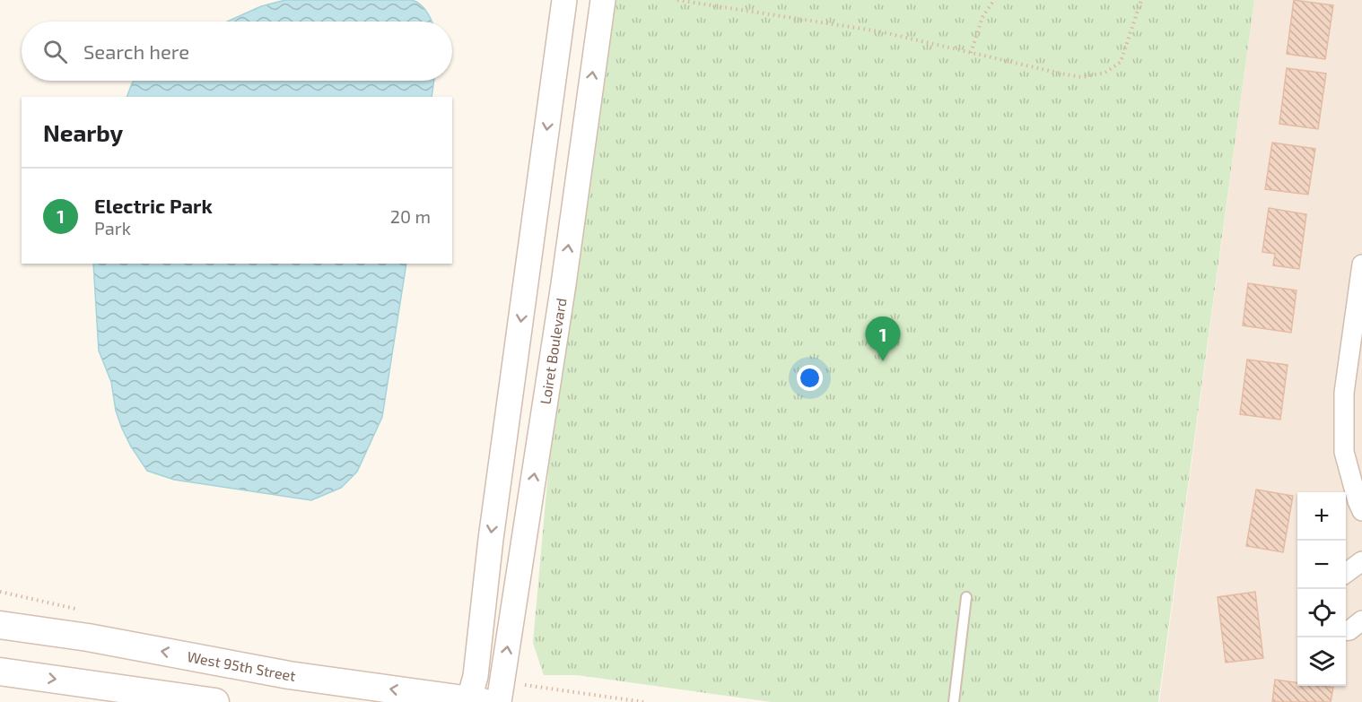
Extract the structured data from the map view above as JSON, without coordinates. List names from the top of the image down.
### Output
{
  "streets": {
    "main road": ["West 95th Street"],
    "street": ["Loiret Boulevard"]
  },
  "page": {
    "search": "Search here",
    "heading": "Nearby",
    "list": [
      {
        "mark": "1",
        "name": "Electric Park",
        "note": "Park",
        "value": "20 m"
      }
    ],
    "pins": "1",
    "map_buttons": ["+", "−"]
  }
}
